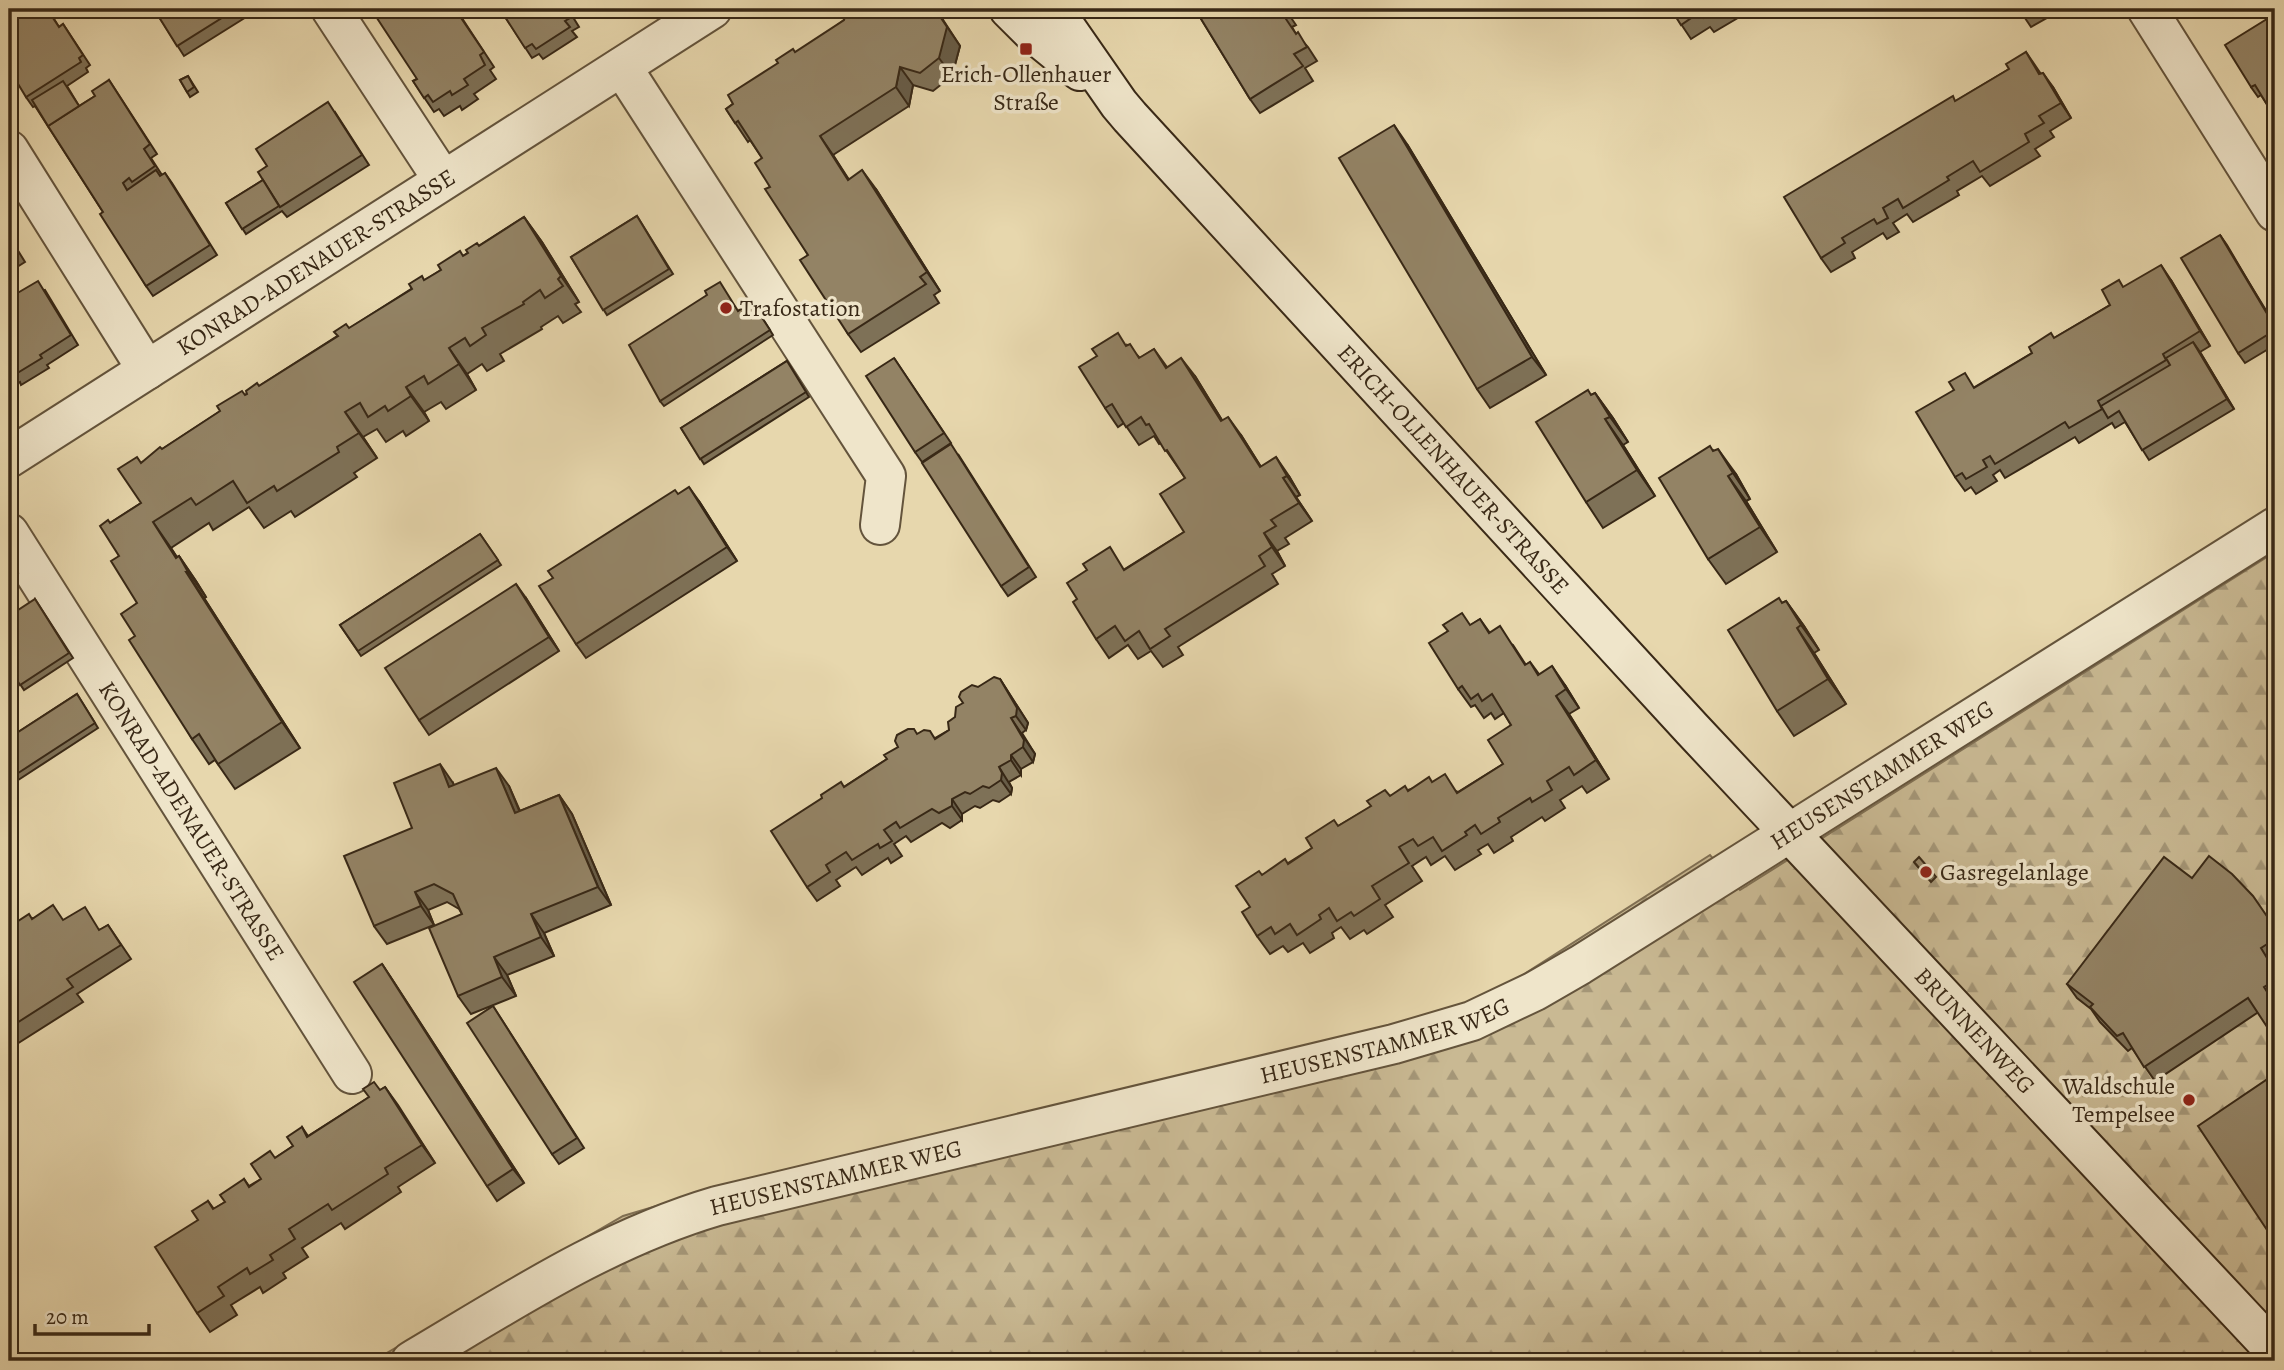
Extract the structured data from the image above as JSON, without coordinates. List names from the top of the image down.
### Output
{
  "streets": {
    "street": [
      "KONRAD-ADENAUER-STRASSE",
      "ERICH-OLLENHAUER-STRASSE",
      "HEUSENSTAMMER WEG",
      "BRUNNENWEG"
    ]
  },
  "crossings": [
    ["ERICH-OLLENHAUER-STRASSE", "HEUSENSTAMMER WEG"],
    ["ERICH-OLLENHAUER-STRASSE", "BRUNNENWEG"],
    ["HEUSENSTAMMER WEG", "BRUNNENWEG"]
  ],
  "places": {
    "transit": ["Erich-Ollenhauer Straße"],
    "other": ["Trafostation", "Gasregelanlage", "Waldschule Tempelsee"]
  },
  "scale_bar": "20 m"
}
